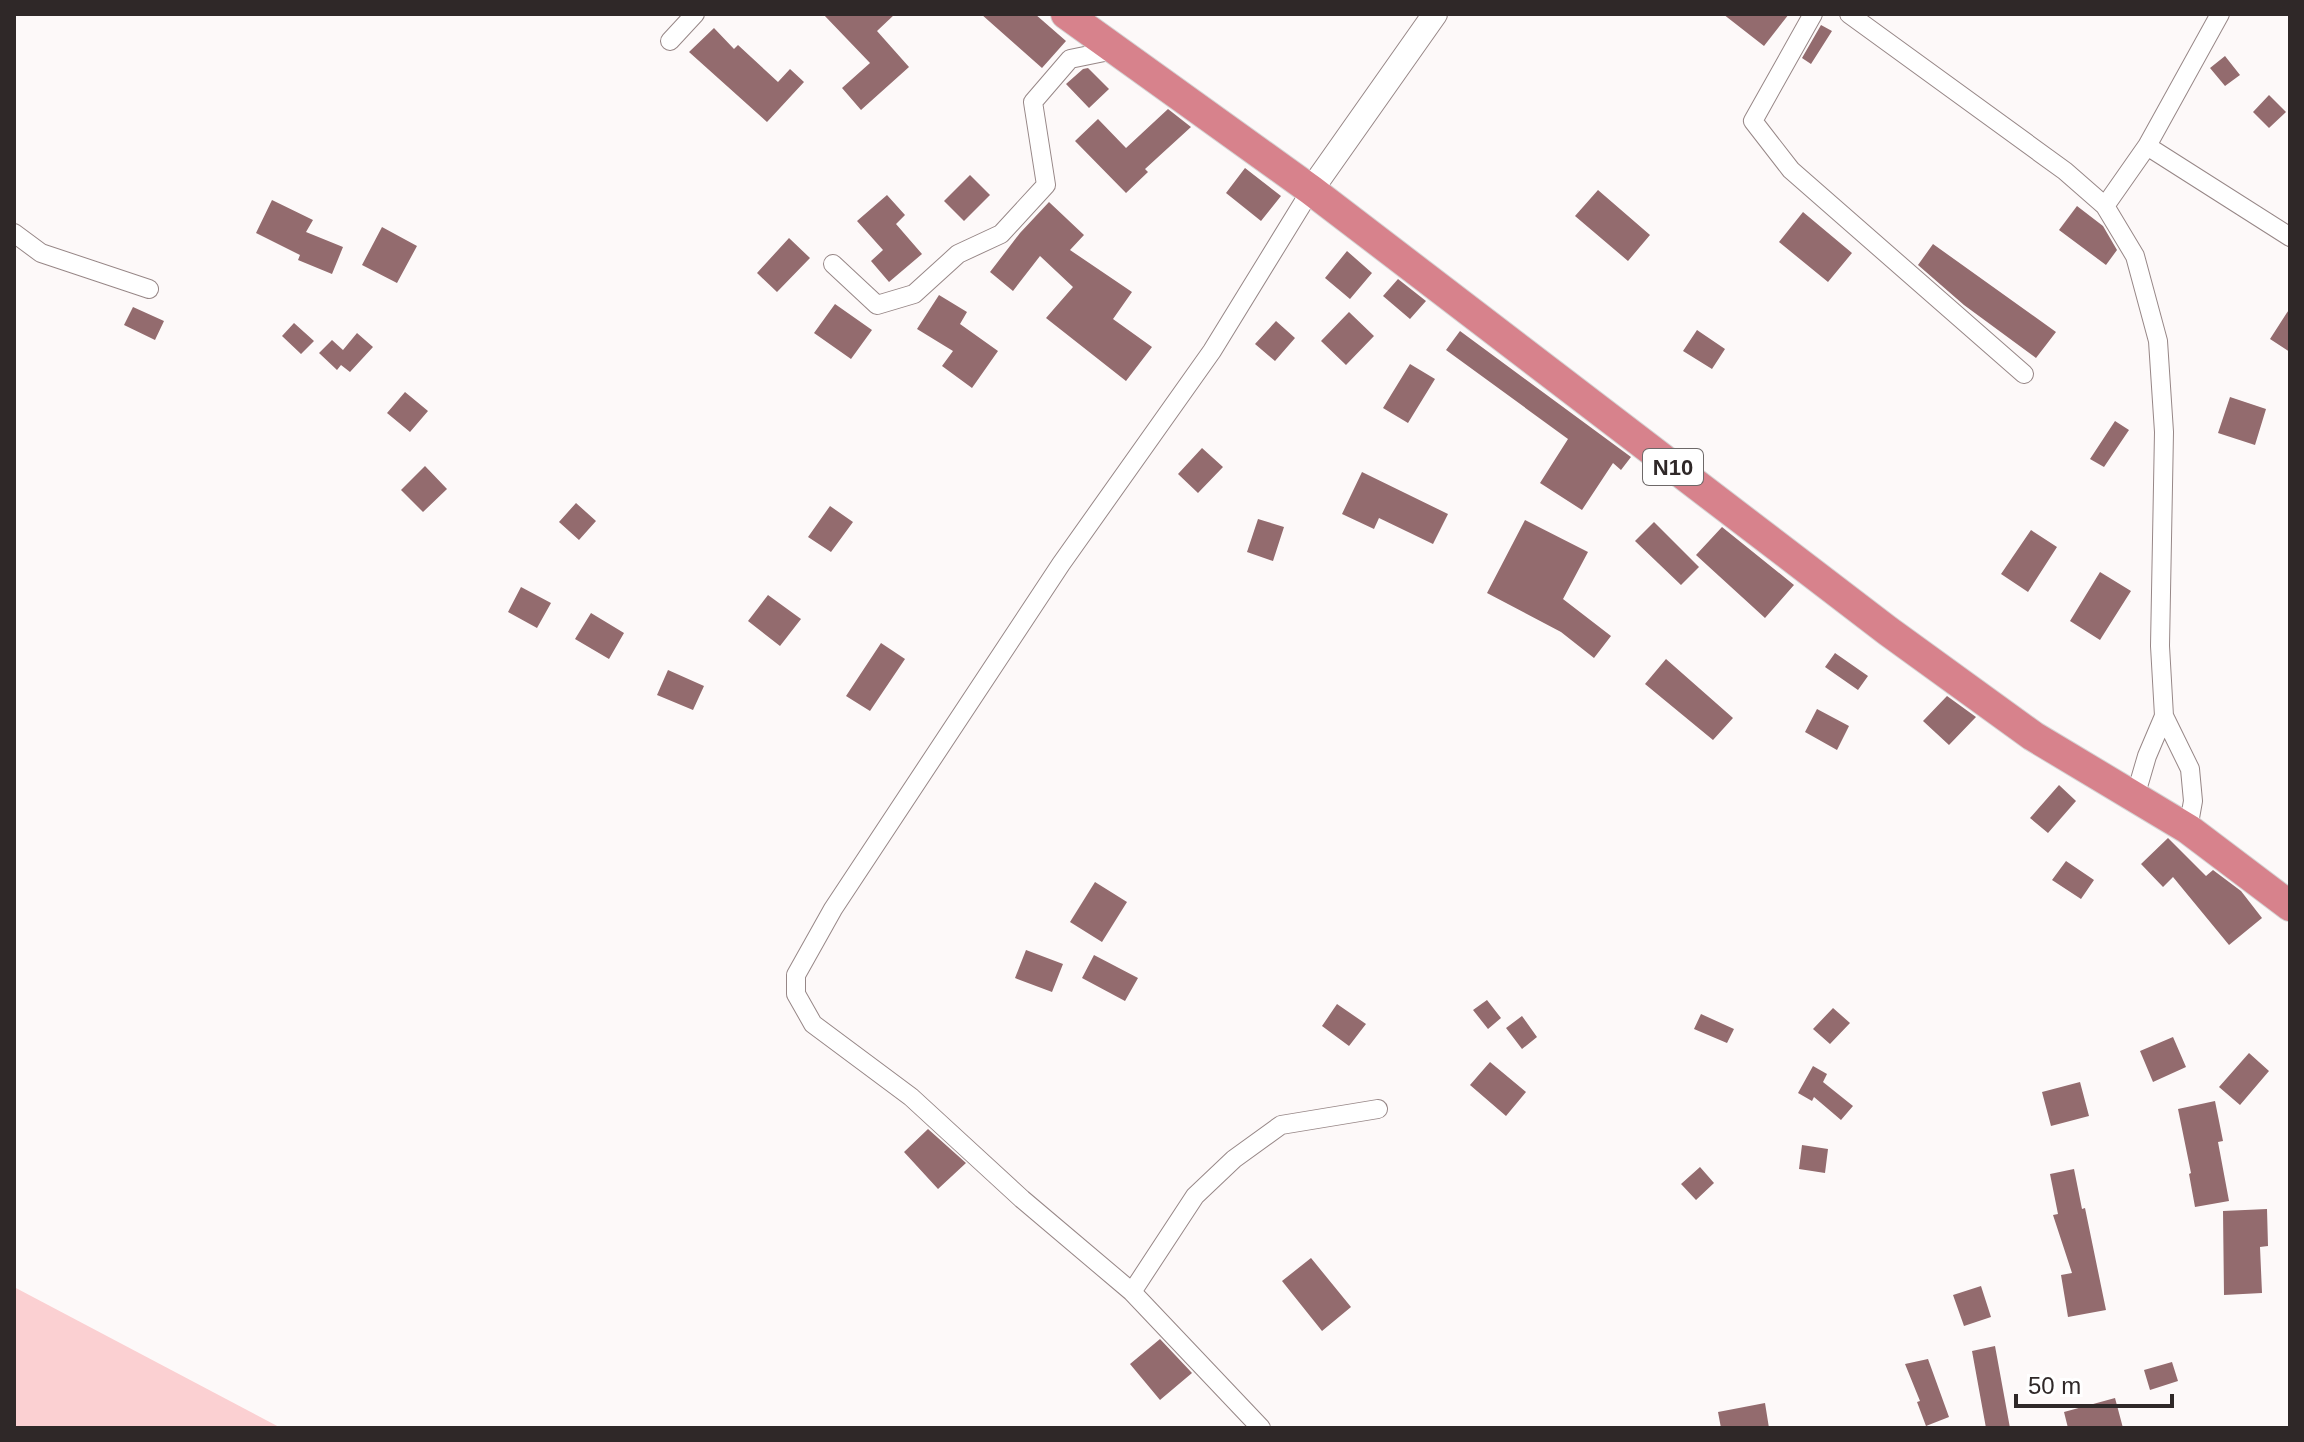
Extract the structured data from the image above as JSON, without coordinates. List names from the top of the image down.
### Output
{
  "streets": {
    "highway": ["N10"]
  },
  "scale_bar": "50 m"
}
